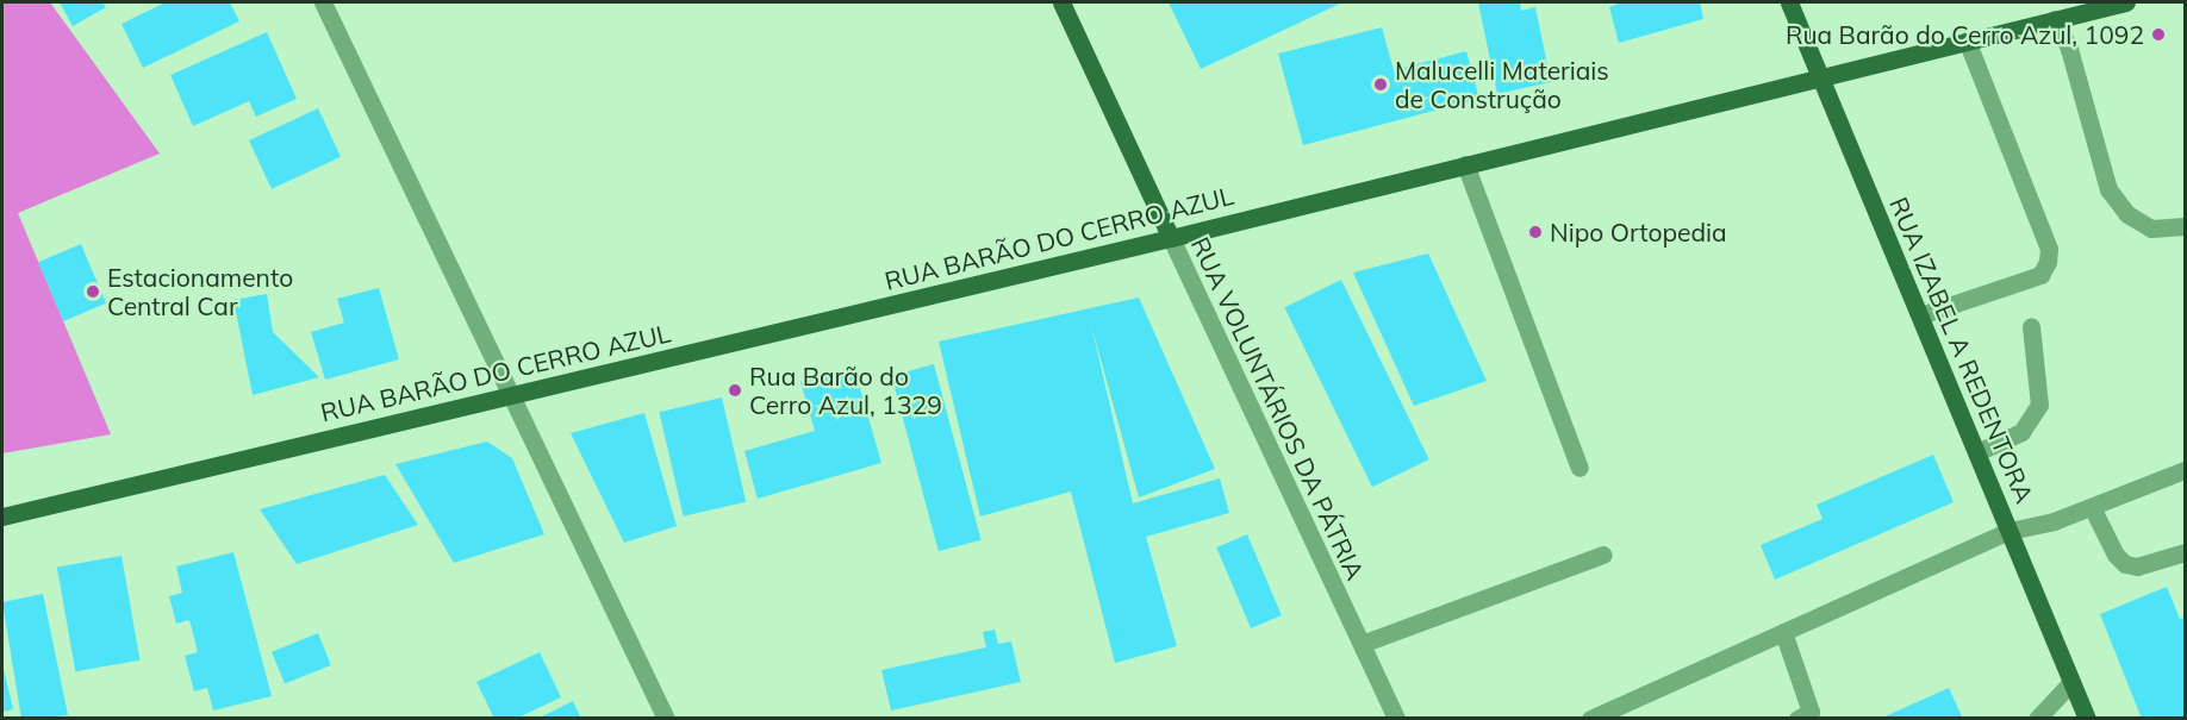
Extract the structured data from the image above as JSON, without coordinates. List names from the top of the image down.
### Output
{
  "streets": {
    "main road": ["RUA BARÃO DO CERRO AZUL", "RUA IZABEL A REDENTORA", "RUA VOLUNTÁRIOS DA PÁTRIA"]
  },
  "crossings": [
    ["RUA BARÃO DO CERRO AZUL", "RUA IZABEL A REDENTORA"],
    ["RUA BARÃO DO CERRO AZUL", "RUA VOLUNTÁRIOS DA PÁTRIA"]
  ],
  "places": [
    "Rua Barão do Cerro Azul, 1092",
    "Malucelli Materiais de Construção",
    "Nipo Ortopedia",
    "Estacionamento Central Car",
    "Rua Barão do Cerro Azul, 1329"
  ]
}
